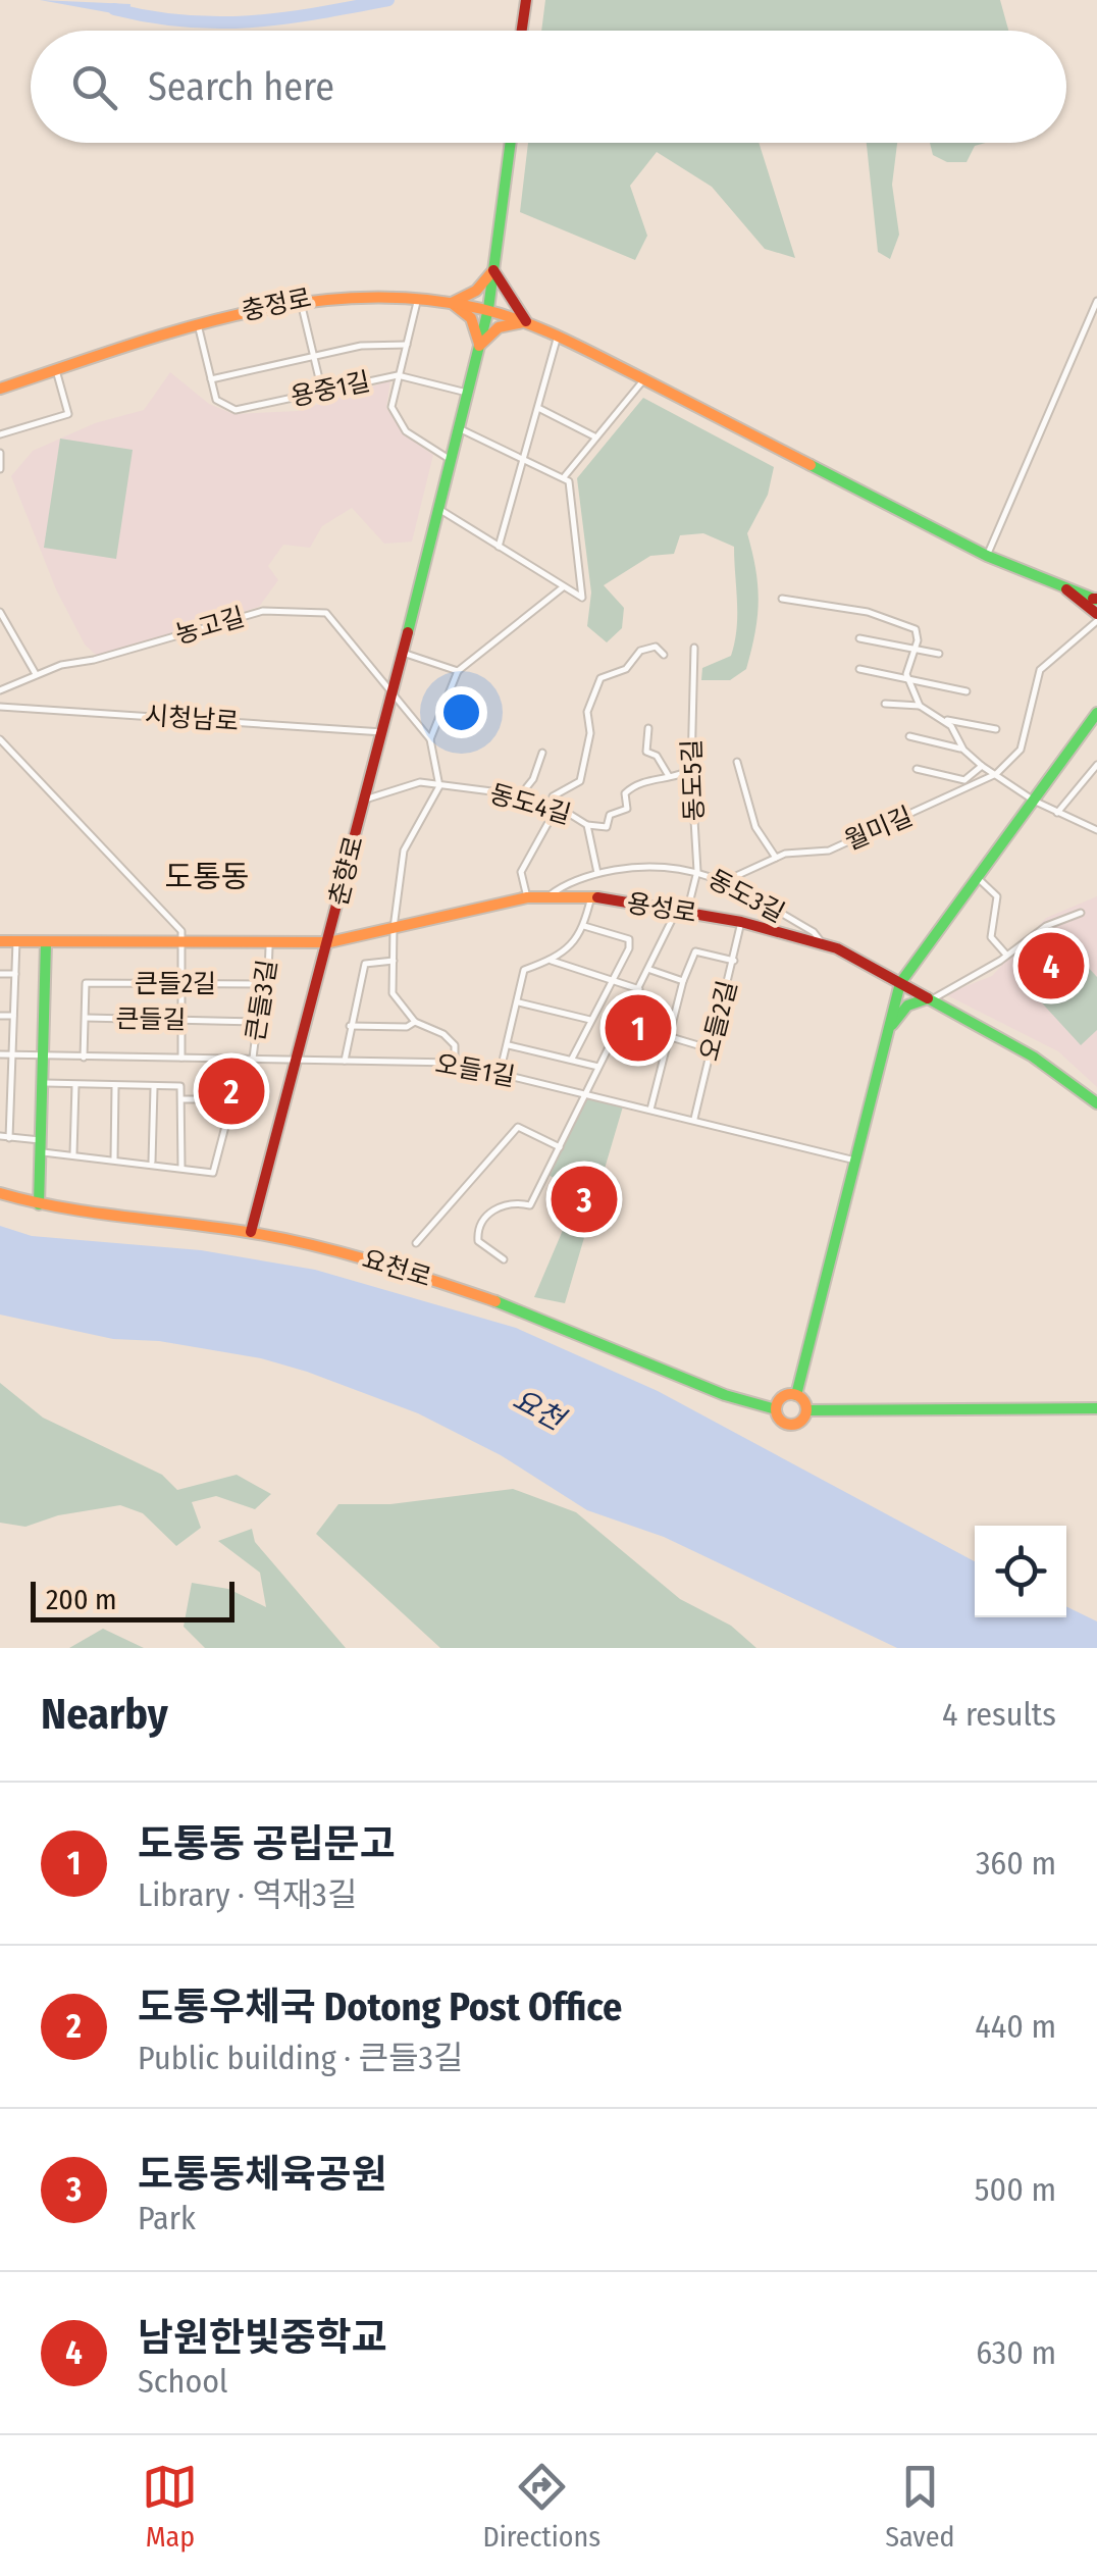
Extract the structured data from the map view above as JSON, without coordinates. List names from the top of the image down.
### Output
{
  "streets": {
    "street": [
      "충정로",
      "용중1길",
      "농고길",
      "시청남로",
      "동도5길",
      "동도4길",
      "월미길",
      "춘향로",
      "동도3길",
      "용성로",
      "큰들2길",
      "큰들3길",
      "큰들길",
      "오들2길",
      "오들1길",
      "요천로"
    ]
  },
  "crossings": [
    ["충정로", "춘향로"],
    ["용중1길", "춘향로"],
    ["농고길", "춘향로"],
    ["시청남로", "춘향로"],
    ["동도5길", "동도3길"],
    ["동도5길", "용성로"],
    ["동도5길", "오들1길"],
    ["동도4길", "춘향로"],
    ["동도4길", "동도3길"],
    ["월미길", "동도3길"],
    ["춘향로", "용성로"],
    ["춘향로", "큰들길"],
    ["춘향로", "오들1길"],
    ["춘향로", "요천로"],
    ["동도3길", "용성로"],
    ["용성로", "큰들3길"],
    ["용성로", "오들2길"],
    ["큰들2길", "큰들3길"],
    ["큰들2길", "큰들길"],
    ["큰들3길", "큰들길"],
    ["큰들길", "오들1길"],
    ["오들2길", "오들1길"]
  ],
  "districts": ["도통동"],
  "water": ["요천"],
  "scale_bar": "200 m",
  "page": {
    "search": "Search here",
    "pins": [
      "4",
      "1",
      "2",
      "3"
    ],
    "scale": "200 m",
    "heading": ["Nearby", "4 results"],
    "list": [
      {
        "mark": "1",
        "name": "도통동 공립문고",
        "note": "Library · 역재3길",
        "value": "360 m"
      },
      {
        "mark": "2",
        "name": "도통우체국 Dotong Post Office",
        "note": "Public building · 큰들3길",
        "value": "440 m"
      },
      {
        "mark": "3",
        "name": "도통동체육공원",
        "note": "Park",
        "value": "500 m"
      },
      {
        "mark": "4",
        "name": "남원한빛중학교",
        "note": "School",
        "value": "630 m"
      }
    ],
    "nav": ["Map", "Directions", "Saved"]
  }
}
